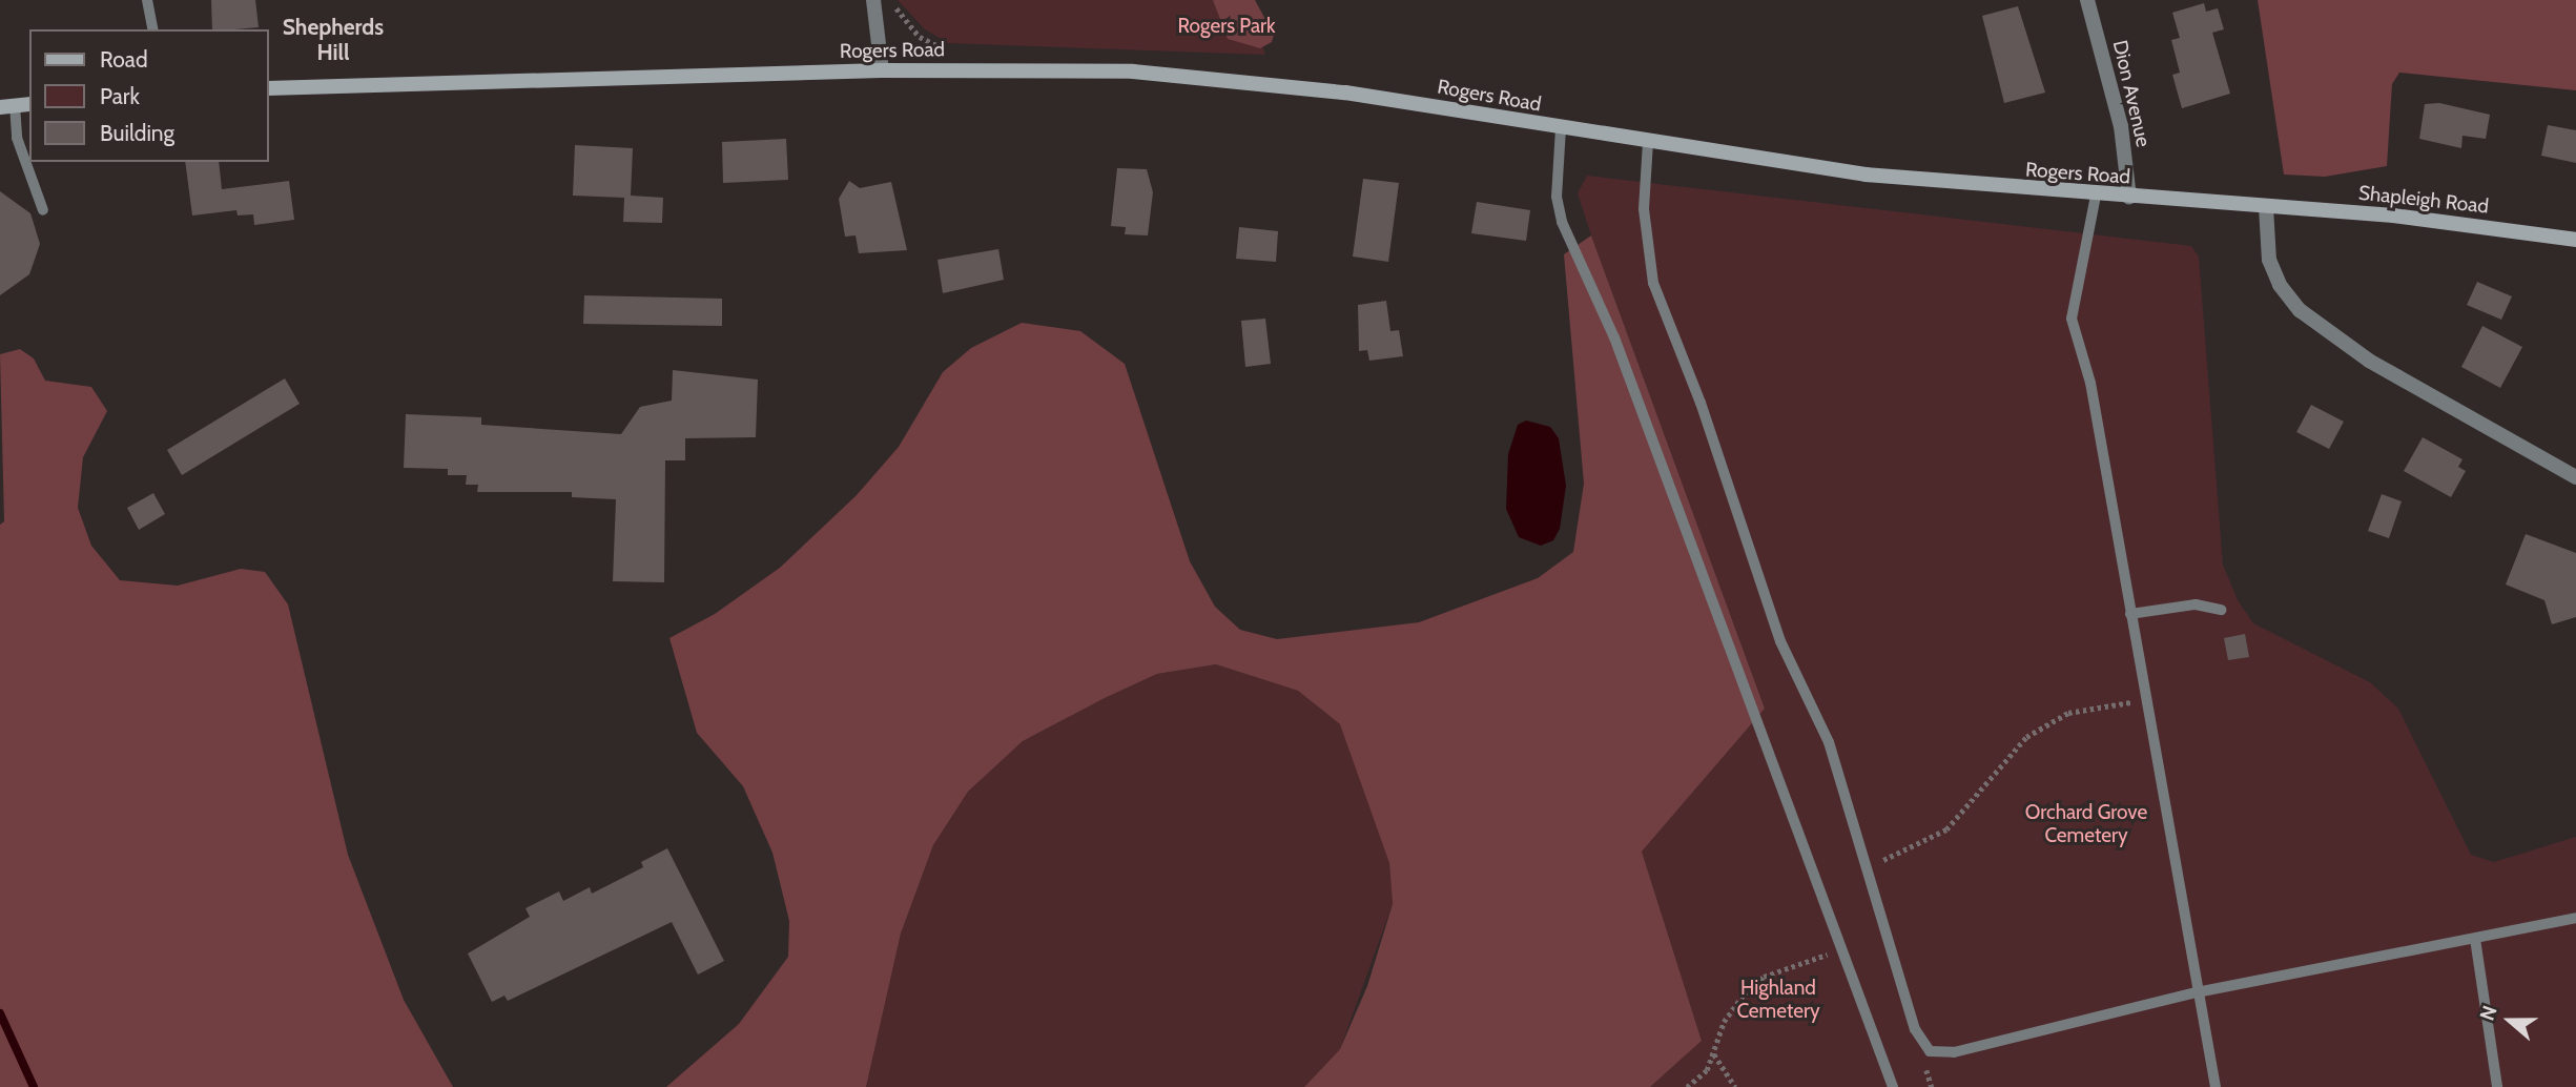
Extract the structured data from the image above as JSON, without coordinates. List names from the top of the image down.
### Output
{
  "streets": {
    "main road": ["Rogers Road", "Shapleigh Road"],
    "street": ["Dion Avenue"]
  },
  "crossings": [
    ["Rogers Road", "Dion Avenue"],
    ["Rogers Road", "Shapleigh Road"]
  ],
  "districts": ["Shepherds Hill"],
  "parks": ["Rogers Park", "Orchard Grove Cemetery", "Highland Cemetery"],
  "legend": ["Road", "Park", "Building"],
  "north": "left"
}
